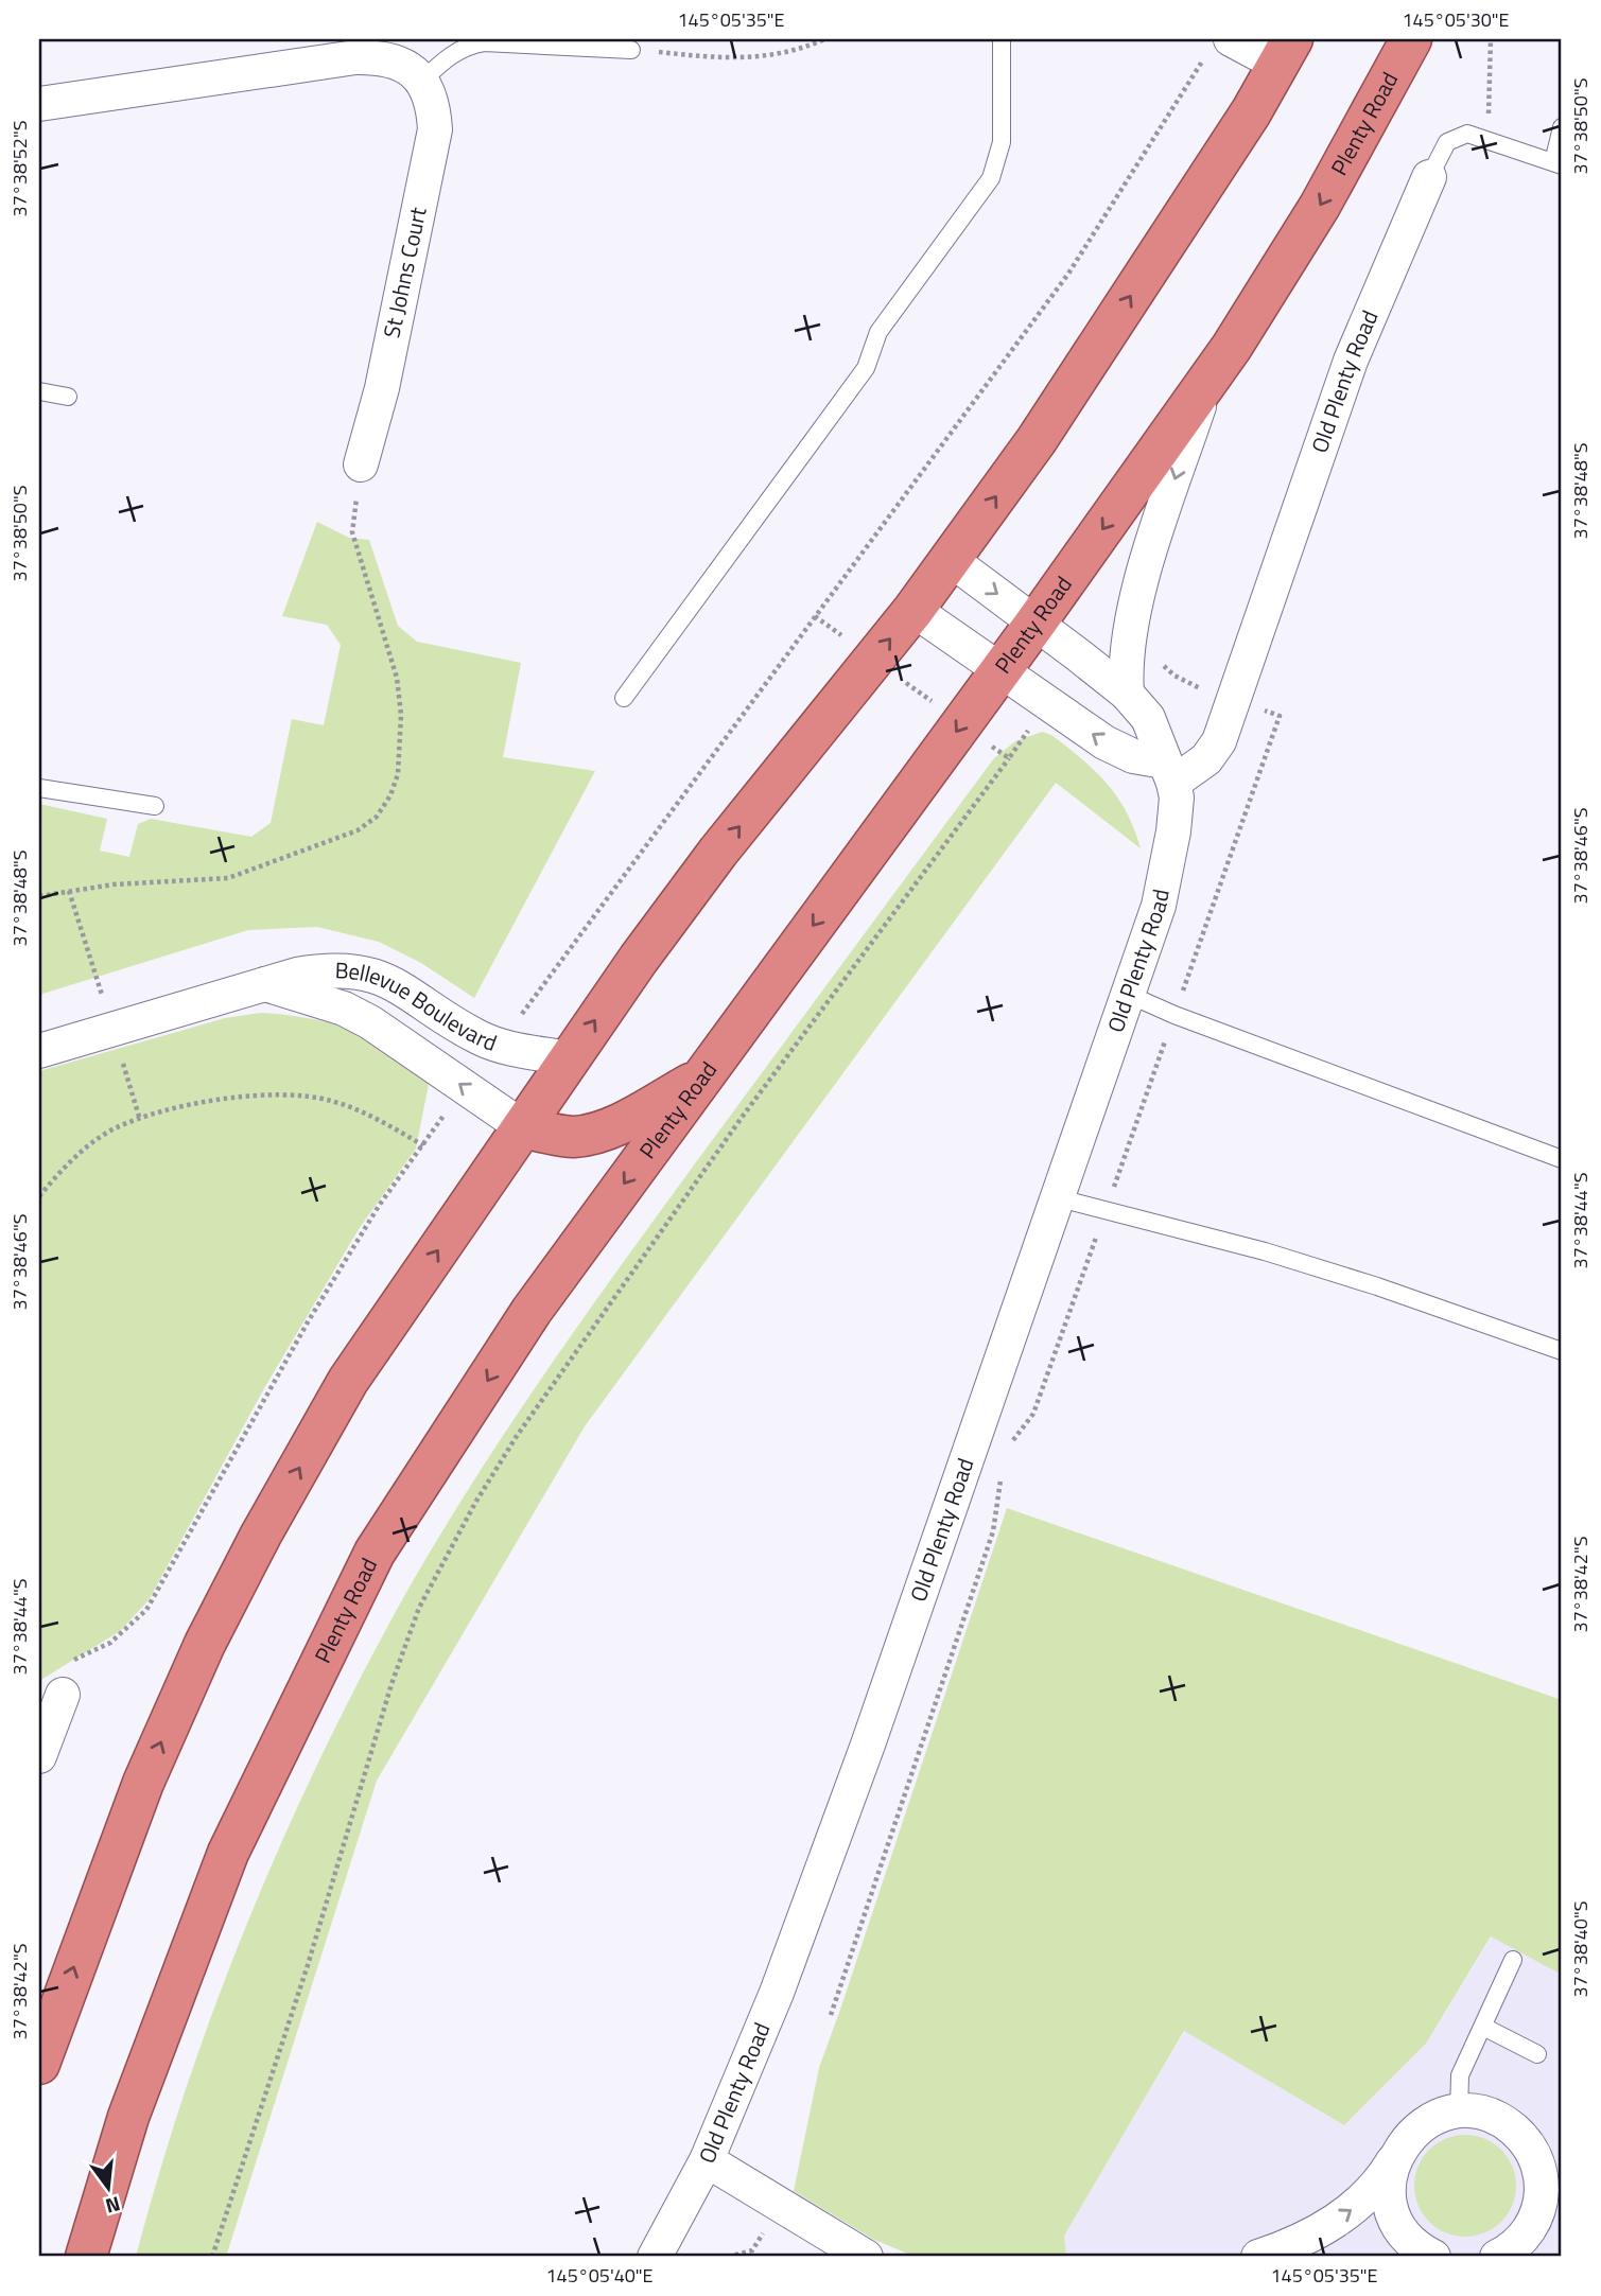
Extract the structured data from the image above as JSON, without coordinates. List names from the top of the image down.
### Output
{
  "streets": {
    "highway": ["Plenty Road"],
    "street": ["St Johns Court", "Old Plenty Road", "Bellevue Boulevard"]
  },
  "crossings": [
    ["Plenty Road", "Old Plenty Road"]
  ],
  "north": "bottom",
  "coordinates": [
    "145°05'35\"E",
    "145°05'30\"E",
    "37°38'50\"S",
    "37°38'52\"S",
    "37°38'48\"S",
    "37°38'46\"S",
    "37°38'44\"S",
    "37°38'42\"S",
    "37°38'40\"S",
    "145°05'40\"E"
  ]
}
